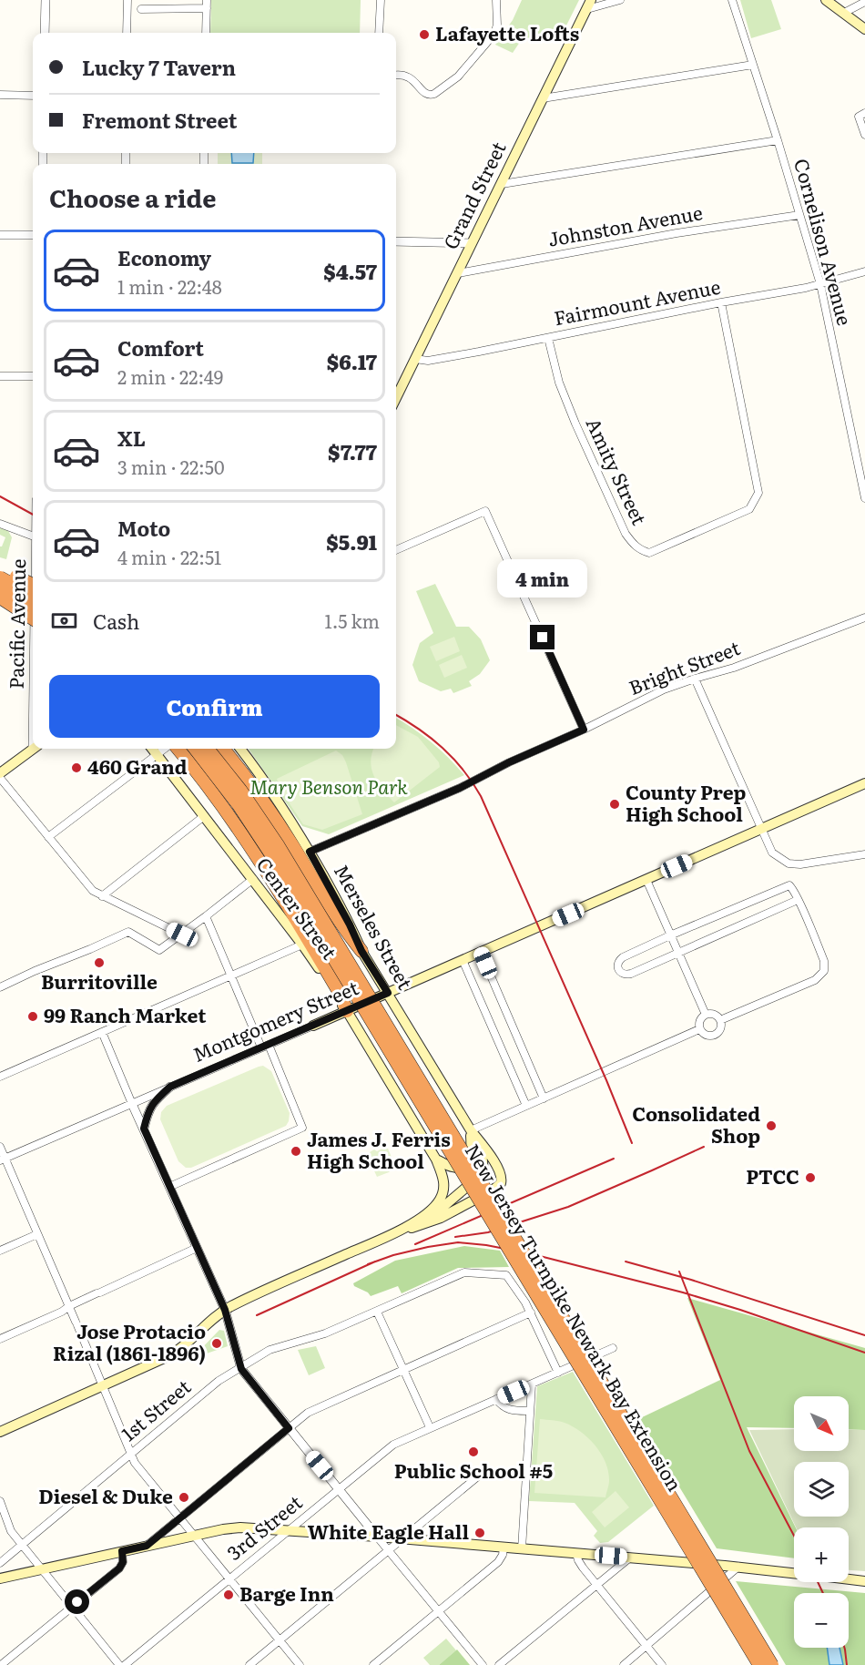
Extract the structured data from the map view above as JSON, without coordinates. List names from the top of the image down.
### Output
{
  "streets": {
    "highway": ["New Jersey Turnpike Newark Bay Extension"],
    "main road": [
      "Grand Street",
      "Center Street",
      "Merseles Street",
      "Montgomery Street"
    ],
    "street": [
      "Johnston Avenue",
      "Cornelison Avenue",
      "Fairmount Avenue",
      "Amity Street",
      "Bright Street",
      "1st Street",
      "3rd Street"
    ]
  },
  "crossings": [
    ["Grand Street", "Johnston Avenue"],
    ["Grand Street", "Fairmount Avenue"],
    ["Johnston Avenue", "Cornelison Avenue"],
    ["Cornelison Avenue", "Fairmount Avenue"],
    ["Fairmount Avenue", "Amity Street"],
    ["Bright Street", "Merseles Street"],
    ["Center Street", "Montgomery Street"],
    ["Merseles Street", "Montgomery Street"]
  ],
  "parks": ["Mary Benson Park"],
  "places": [
    "Lafayette Lofts",
    "460 Grand",
    "County Prep High School",
    "Burritoville",
    "99 Ranch Market",
    "Consolidated Shop",
    "James J. Ferris High School",
    "PTCC",
    "Jose Protacio Rizal (1861-1896)",
    "Public School #5",
    "Diesel & Duke",
    "White Eagle Hall",
    "Barge Inn"
  ],
  "north": "bottom right",
  "page": {
    "banner": ["Lucky 7 Tavern", "Fremont Street"],
    "heading": "Choose a ride",
    "list": [
      {
        "name": "Economy",
        "note": "1 min · 22:48",
        "value": "$4.57"
      },
      {
        "name": "Comfort",
        "note": "2 min · 22:49",
        "value": "$6.17"
      },
      {
        "name": "XL",
        "note": "3 min · 22:50",
        "value": "$7.77"
      },
      {
        "name": "Moto",
        "note": "4 min · 22:51",
        "value": "$5.91"
      }
    ],
    "bubble": "4 min",
    "pay": ["Cash", "1.5 km"],
    "buttons": "Confirm",
    "map_buttons": ["+", "−"]
  }
}
